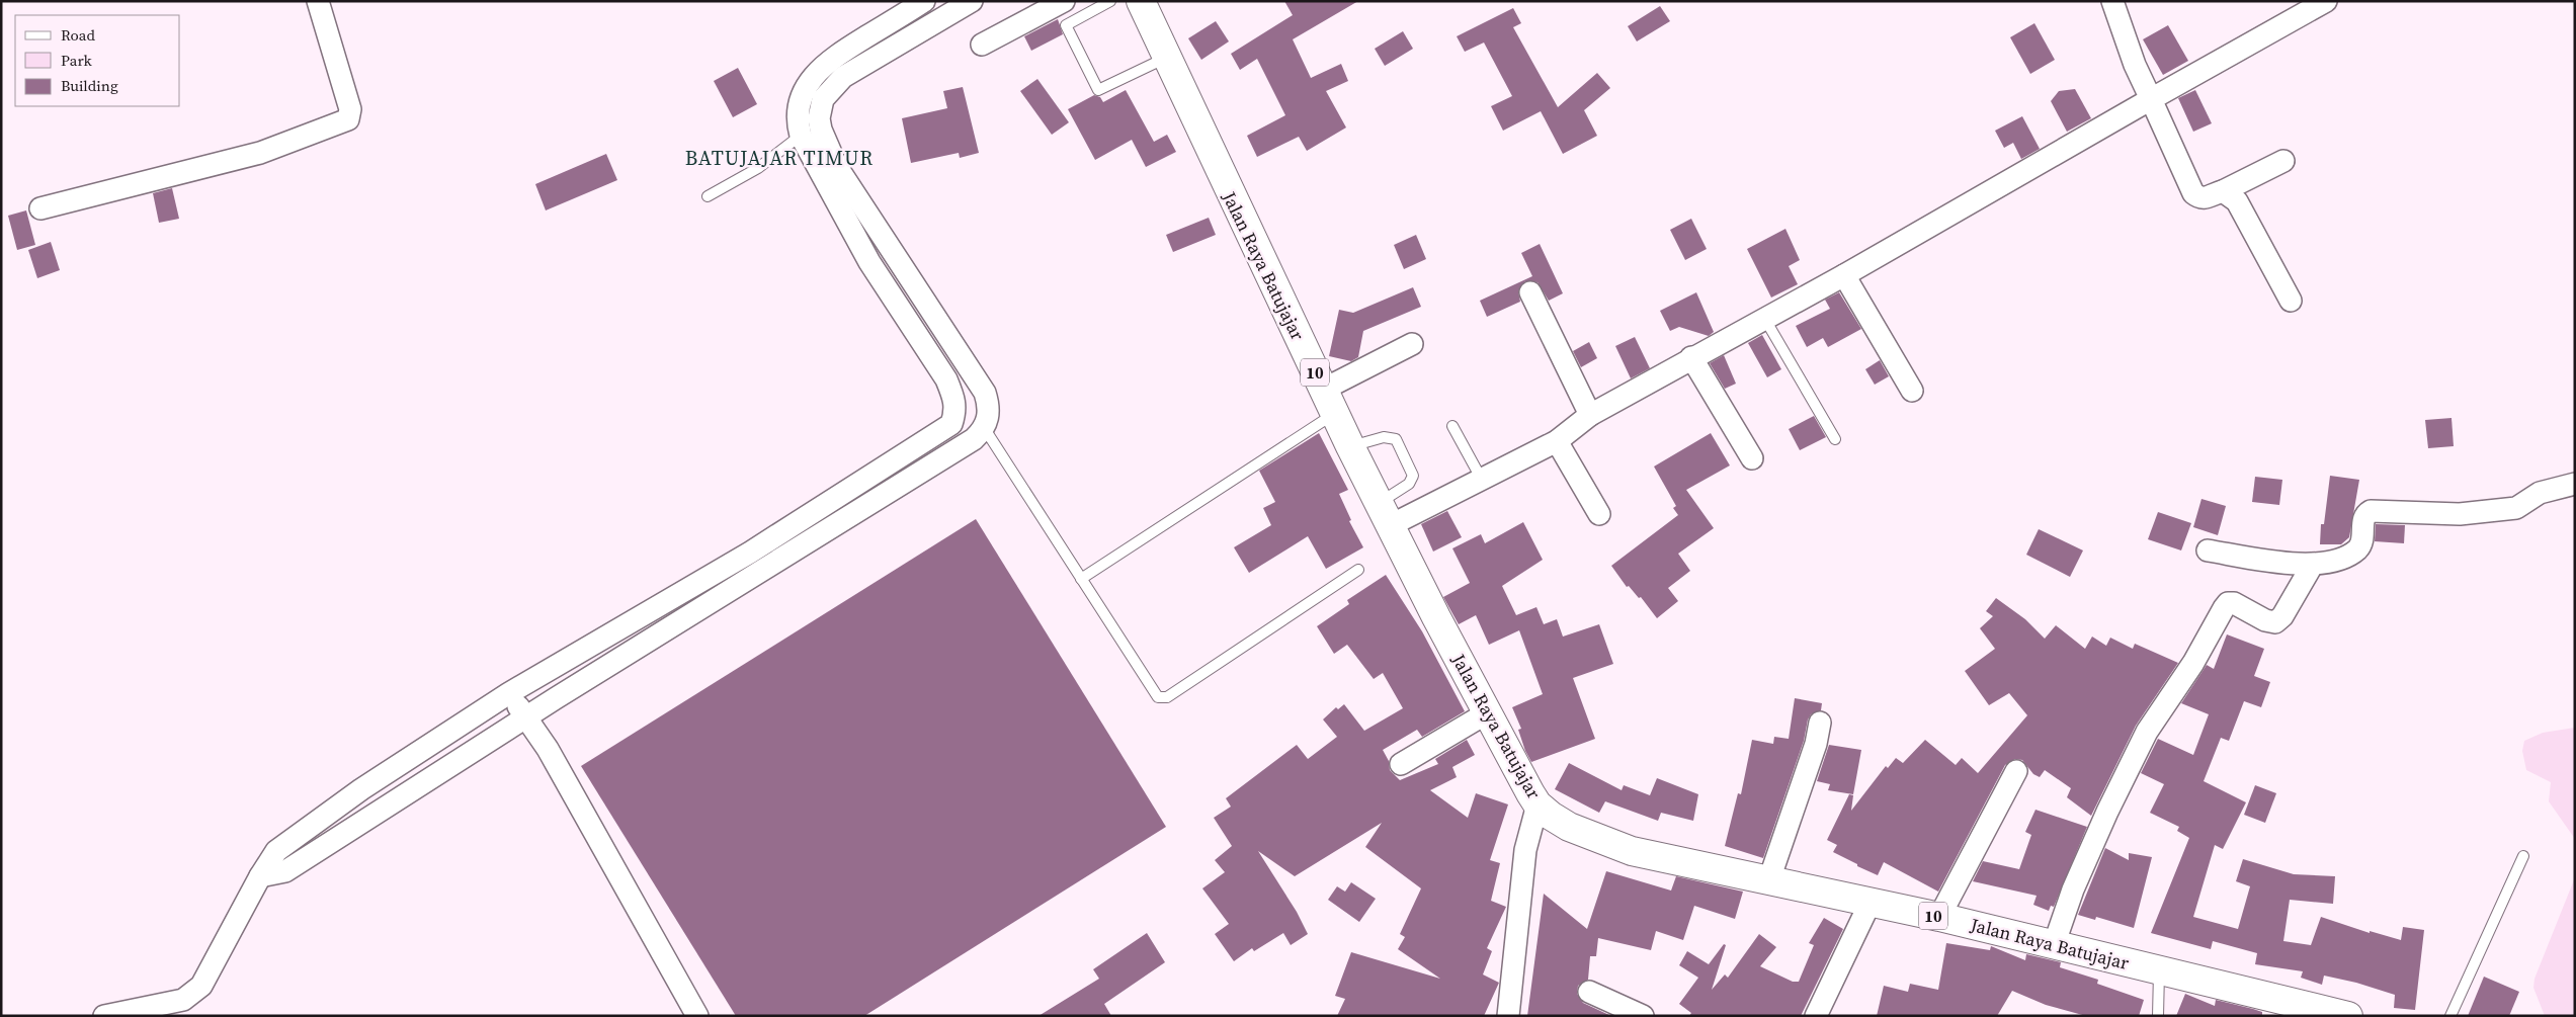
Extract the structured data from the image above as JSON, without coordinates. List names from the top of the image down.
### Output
{
  "streets": {
    "highway": ["Jalan Raya Batujajar", "10"]
  },
  "districts": ["BATUJAJAR TIMUR"],
  "legend": ["Road", "Park", "Building"]
}
